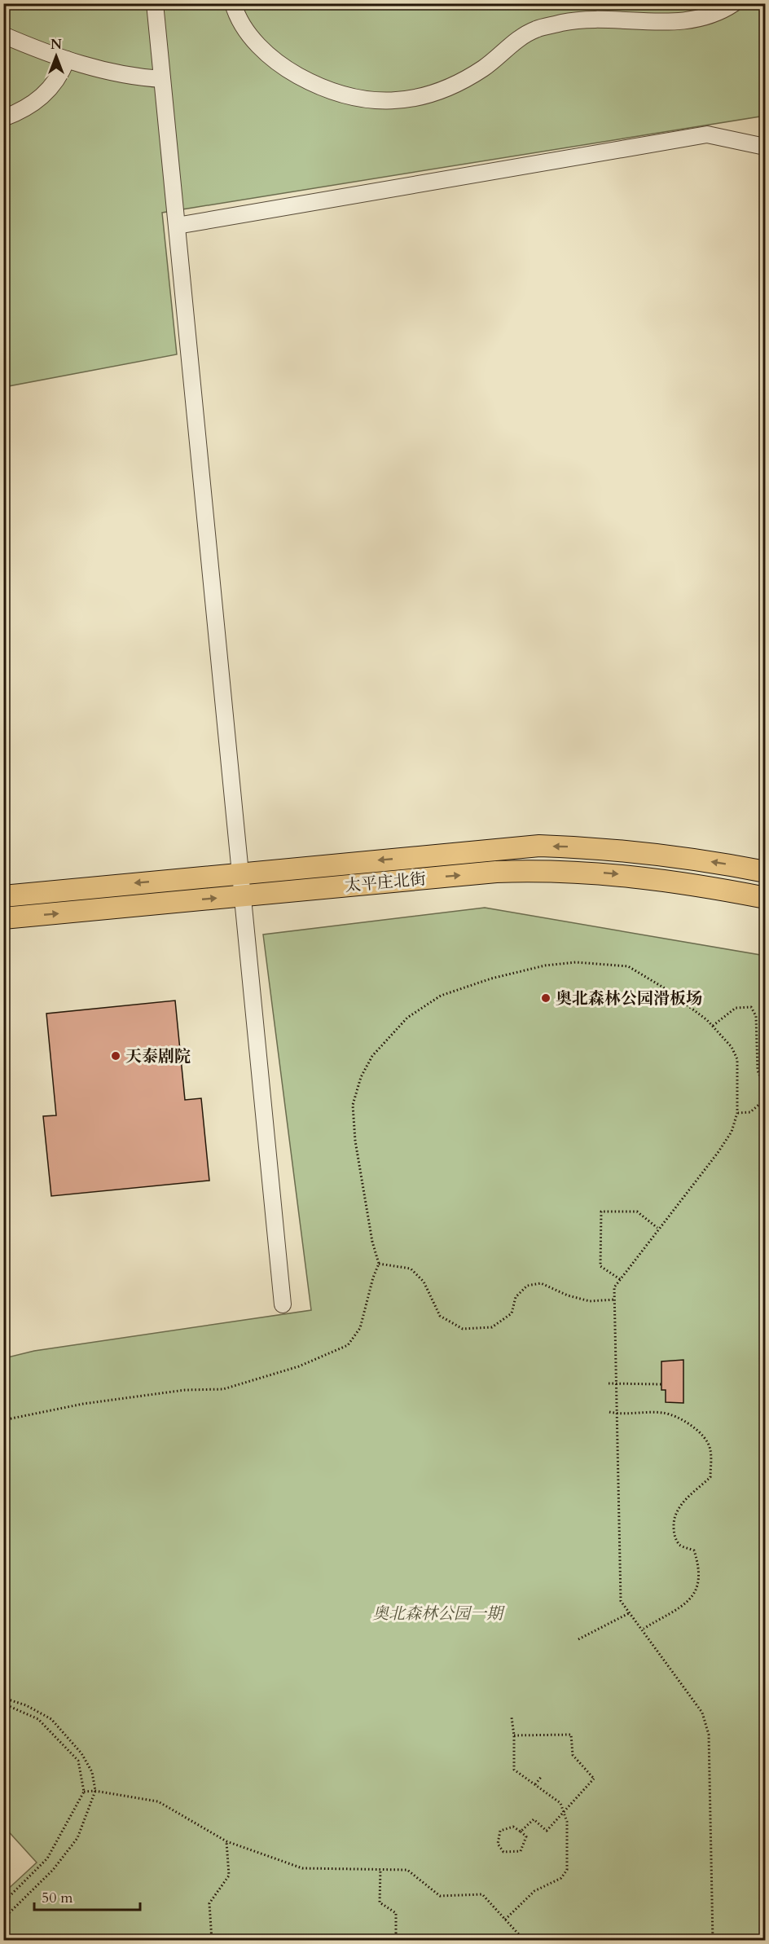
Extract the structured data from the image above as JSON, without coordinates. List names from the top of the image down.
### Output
{
  "streets": {
    "main road": ["太平庄北街"]
  },
  "parks": ["奥北森林公园一期"],
  "places": ["奥北森林公园滑板场", "天泰剧院"],
  "scale_bar": "50 m",
  "north": "top"
}
